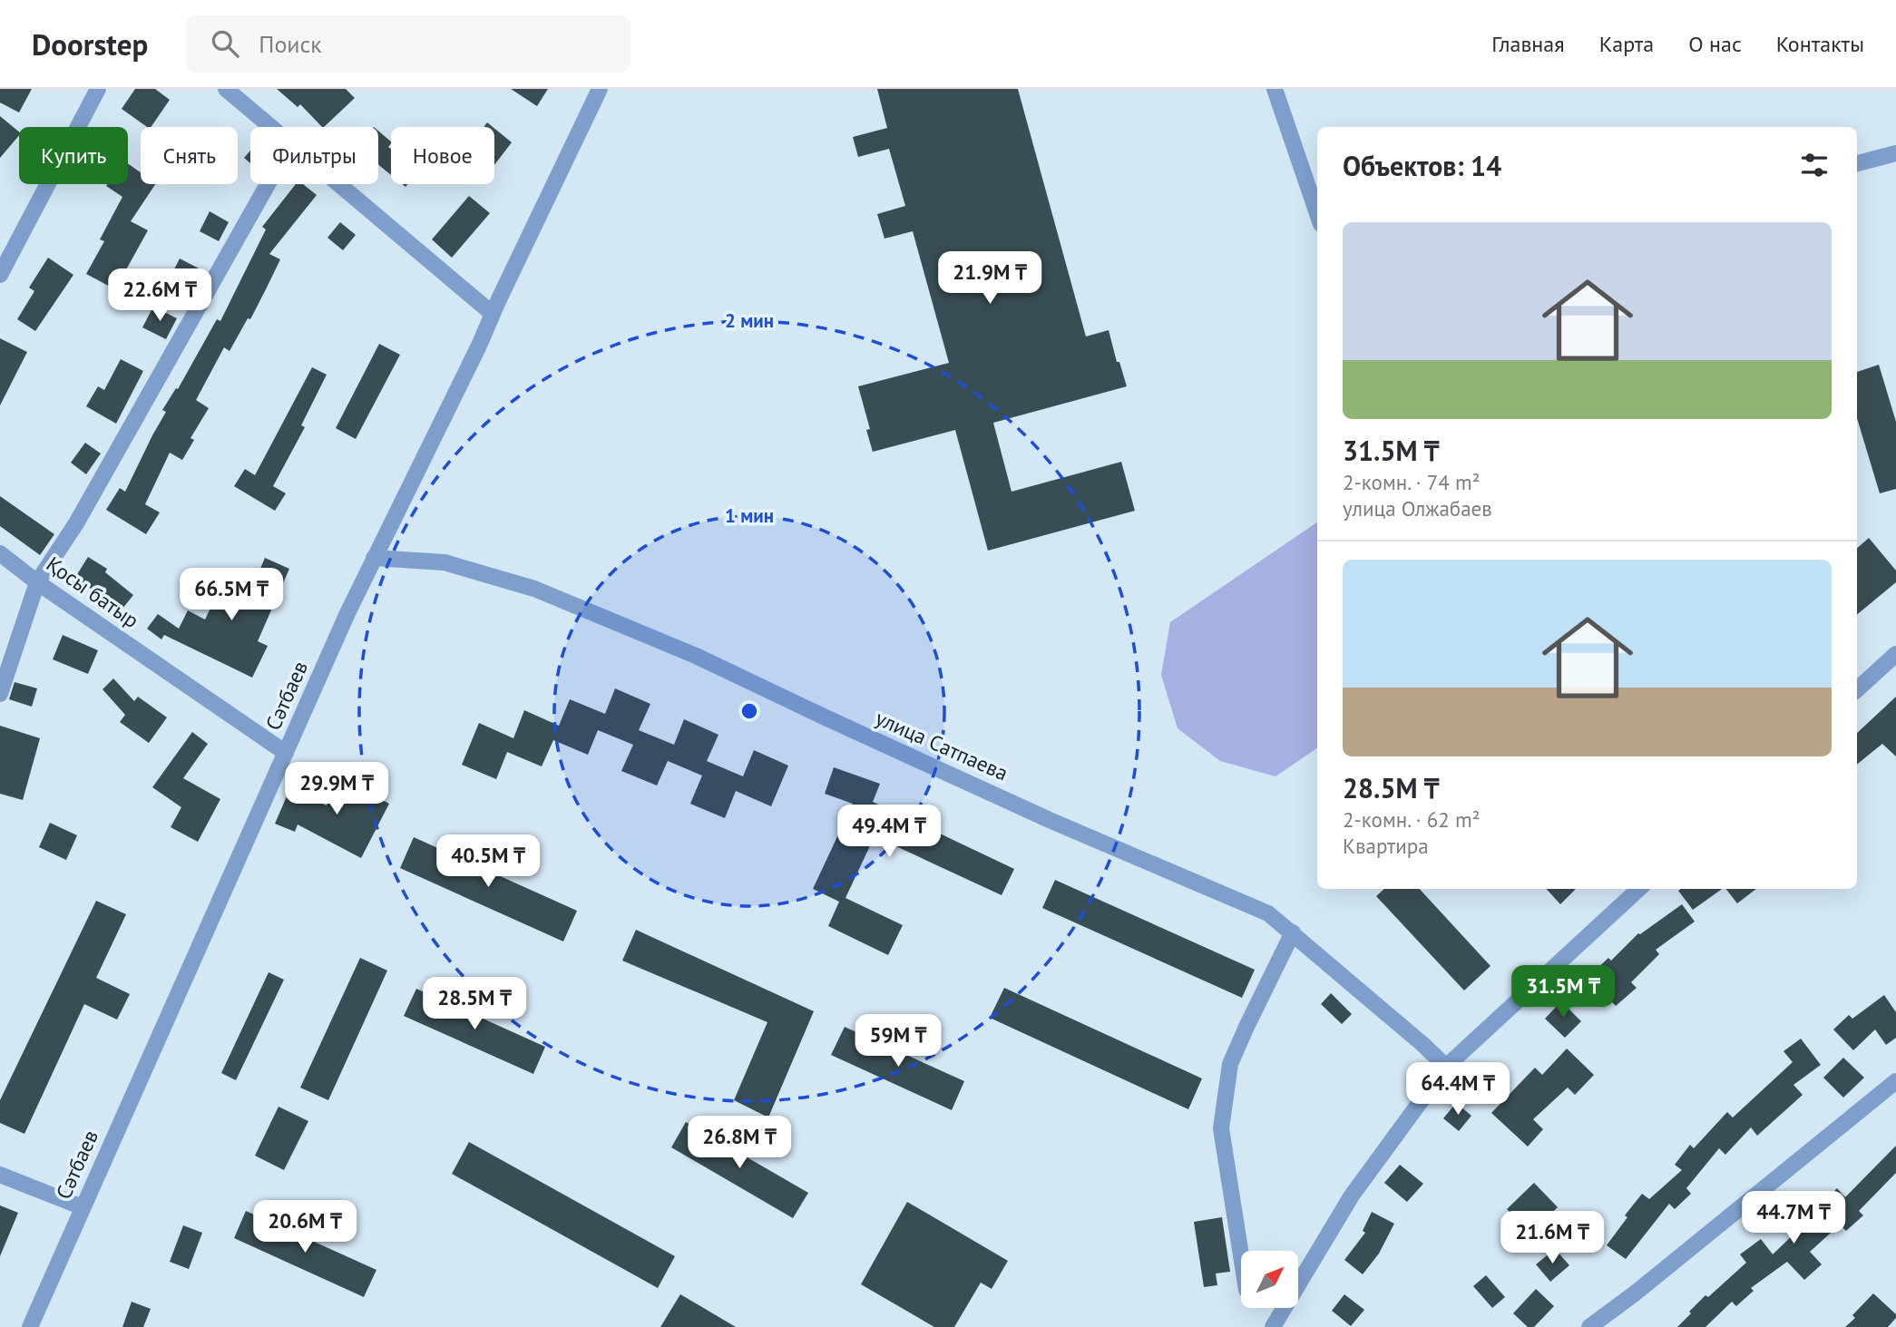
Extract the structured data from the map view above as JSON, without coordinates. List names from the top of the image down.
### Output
{
  "streets": {
    "street": ["Қосы батыр", "Сәтбаев", "улица Сатпаева"]
  },
  "crossings": [
    ["Қосы батыр", "Сәтбаев"],
    ["Сәтбаев", "улица Сатпаева"]
  ],
  "north": "top right",
  "page": {
    "header": "Doorstep",
    "search": "Поиск",
    "nav": [
      "Главная",
      "Карта",
      "О нас",
      "Контакты"
    ],
    "chip": [
      "Купить",
      "Снять",
      "Фильтры",
      "Новое"
    ],
    "heading": "Объектов: 14",
    "list": [
      {
        "name": "31.5M ₸",
        "note": "2-комн. · 74 m² · улица Олжабаев"
      },
      {
        "name": "28.5M ₸",
        "note": "2-комн. · 62 m² · Квартира"
      }
    ],
    "price": [
      "21.9M ₸",
      "22.6M ₸",
      "66.5M ₸",
      "29.9M ₸",
      "49.4M ₸",
      "40.5M ₸",
      "31.5M ₸",
      "28.5M ₸",
      "59M ₸",
      "64.4M ₸",
      "26.8M ₸",
      "44.7M ₸",
      "20.6M ₸",
      "21.6M ₸"
    ]
  },
  "rings": ["2 мин", "1 мин"]
}
